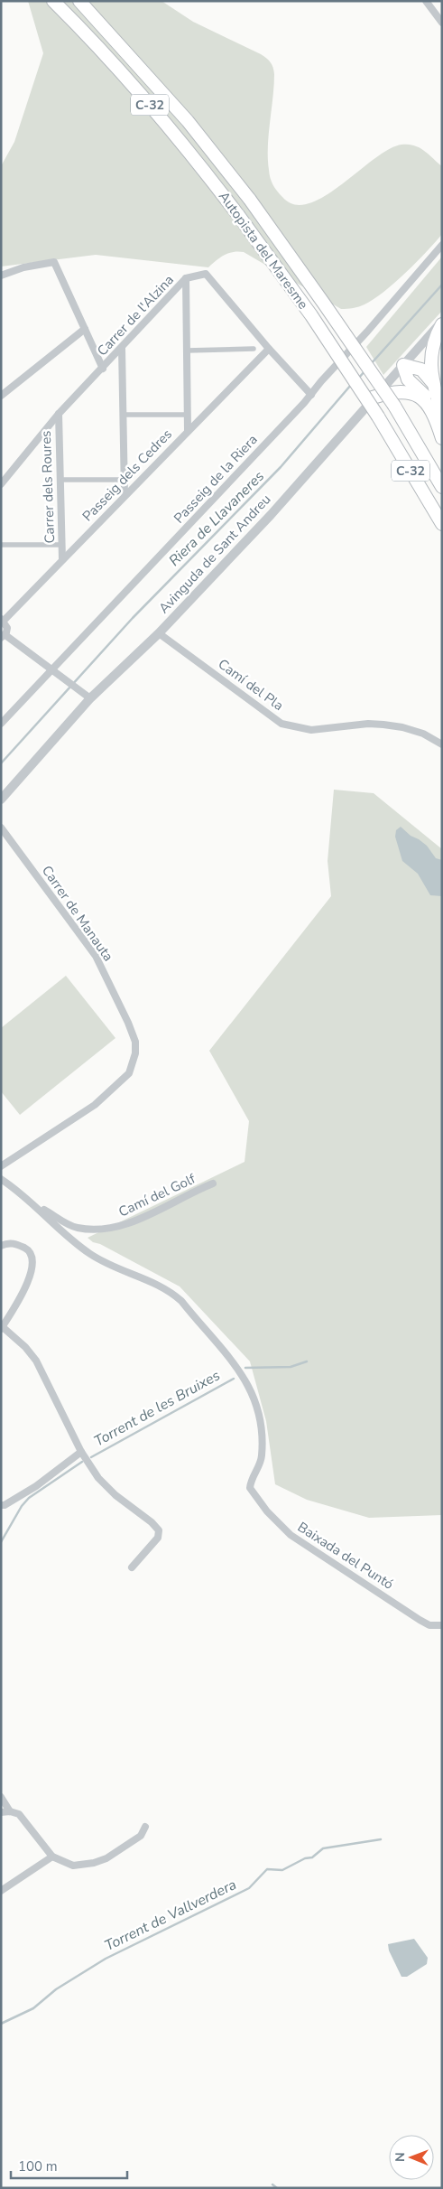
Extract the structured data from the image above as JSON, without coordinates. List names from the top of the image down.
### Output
{
  "streets": {
    "highway": ["C-32", "Autopista del Maresme"],
    "street": [
      "Carrer de l'Alzina",
      "Passeig dels Cedres",
      "Passeig de la Riera",
      "Carrer dels Roures",
      "Avinguda de Sant Andreu",
      "Camí del Pla",
      "Carrer de Manauta",
      "Camí del Golf",
      "Baixada del Puntó"
    ]
  },
  "crossings": [
    ["Carrer de l'Alzina", "Passeig dels Cedres"],
    ["Carrer de l'Alzina", "Passeig de la Riera"],
    ["Carrer de l'Alzina", "Carrer dels Roures"],
    ["Passeig dels Cedres", "Carrer dels Roures"],
    ["Avinguda de Sant Andreu", "Camí del Pla"],
    ["Camí del Golf", "Baixada del Puntó"]
  ],
  "water": ["Riera de Llavaneres", "Torrent de les Bruixes", "Torrent de Vallverdera"],
  "scale_bar": "100 m",
  "north": "left"
}
